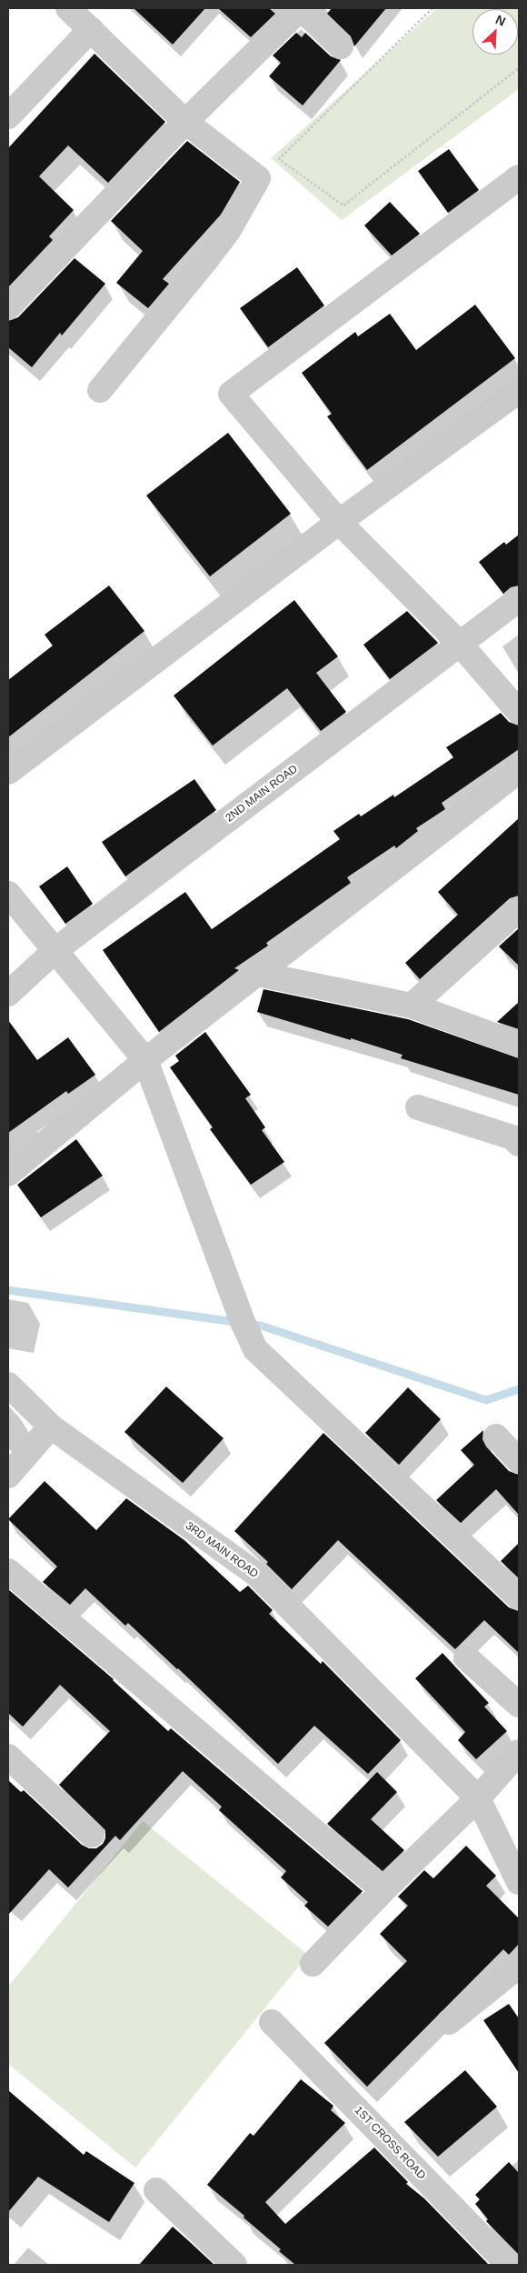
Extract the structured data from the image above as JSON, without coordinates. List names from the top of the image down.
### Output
{
  "streets": {
    "street": ["2ND MAIN ROAD", "3RD MAIN ROAD", "1ST CROSS ROAD"]
  },
  "north": "top right"
}
